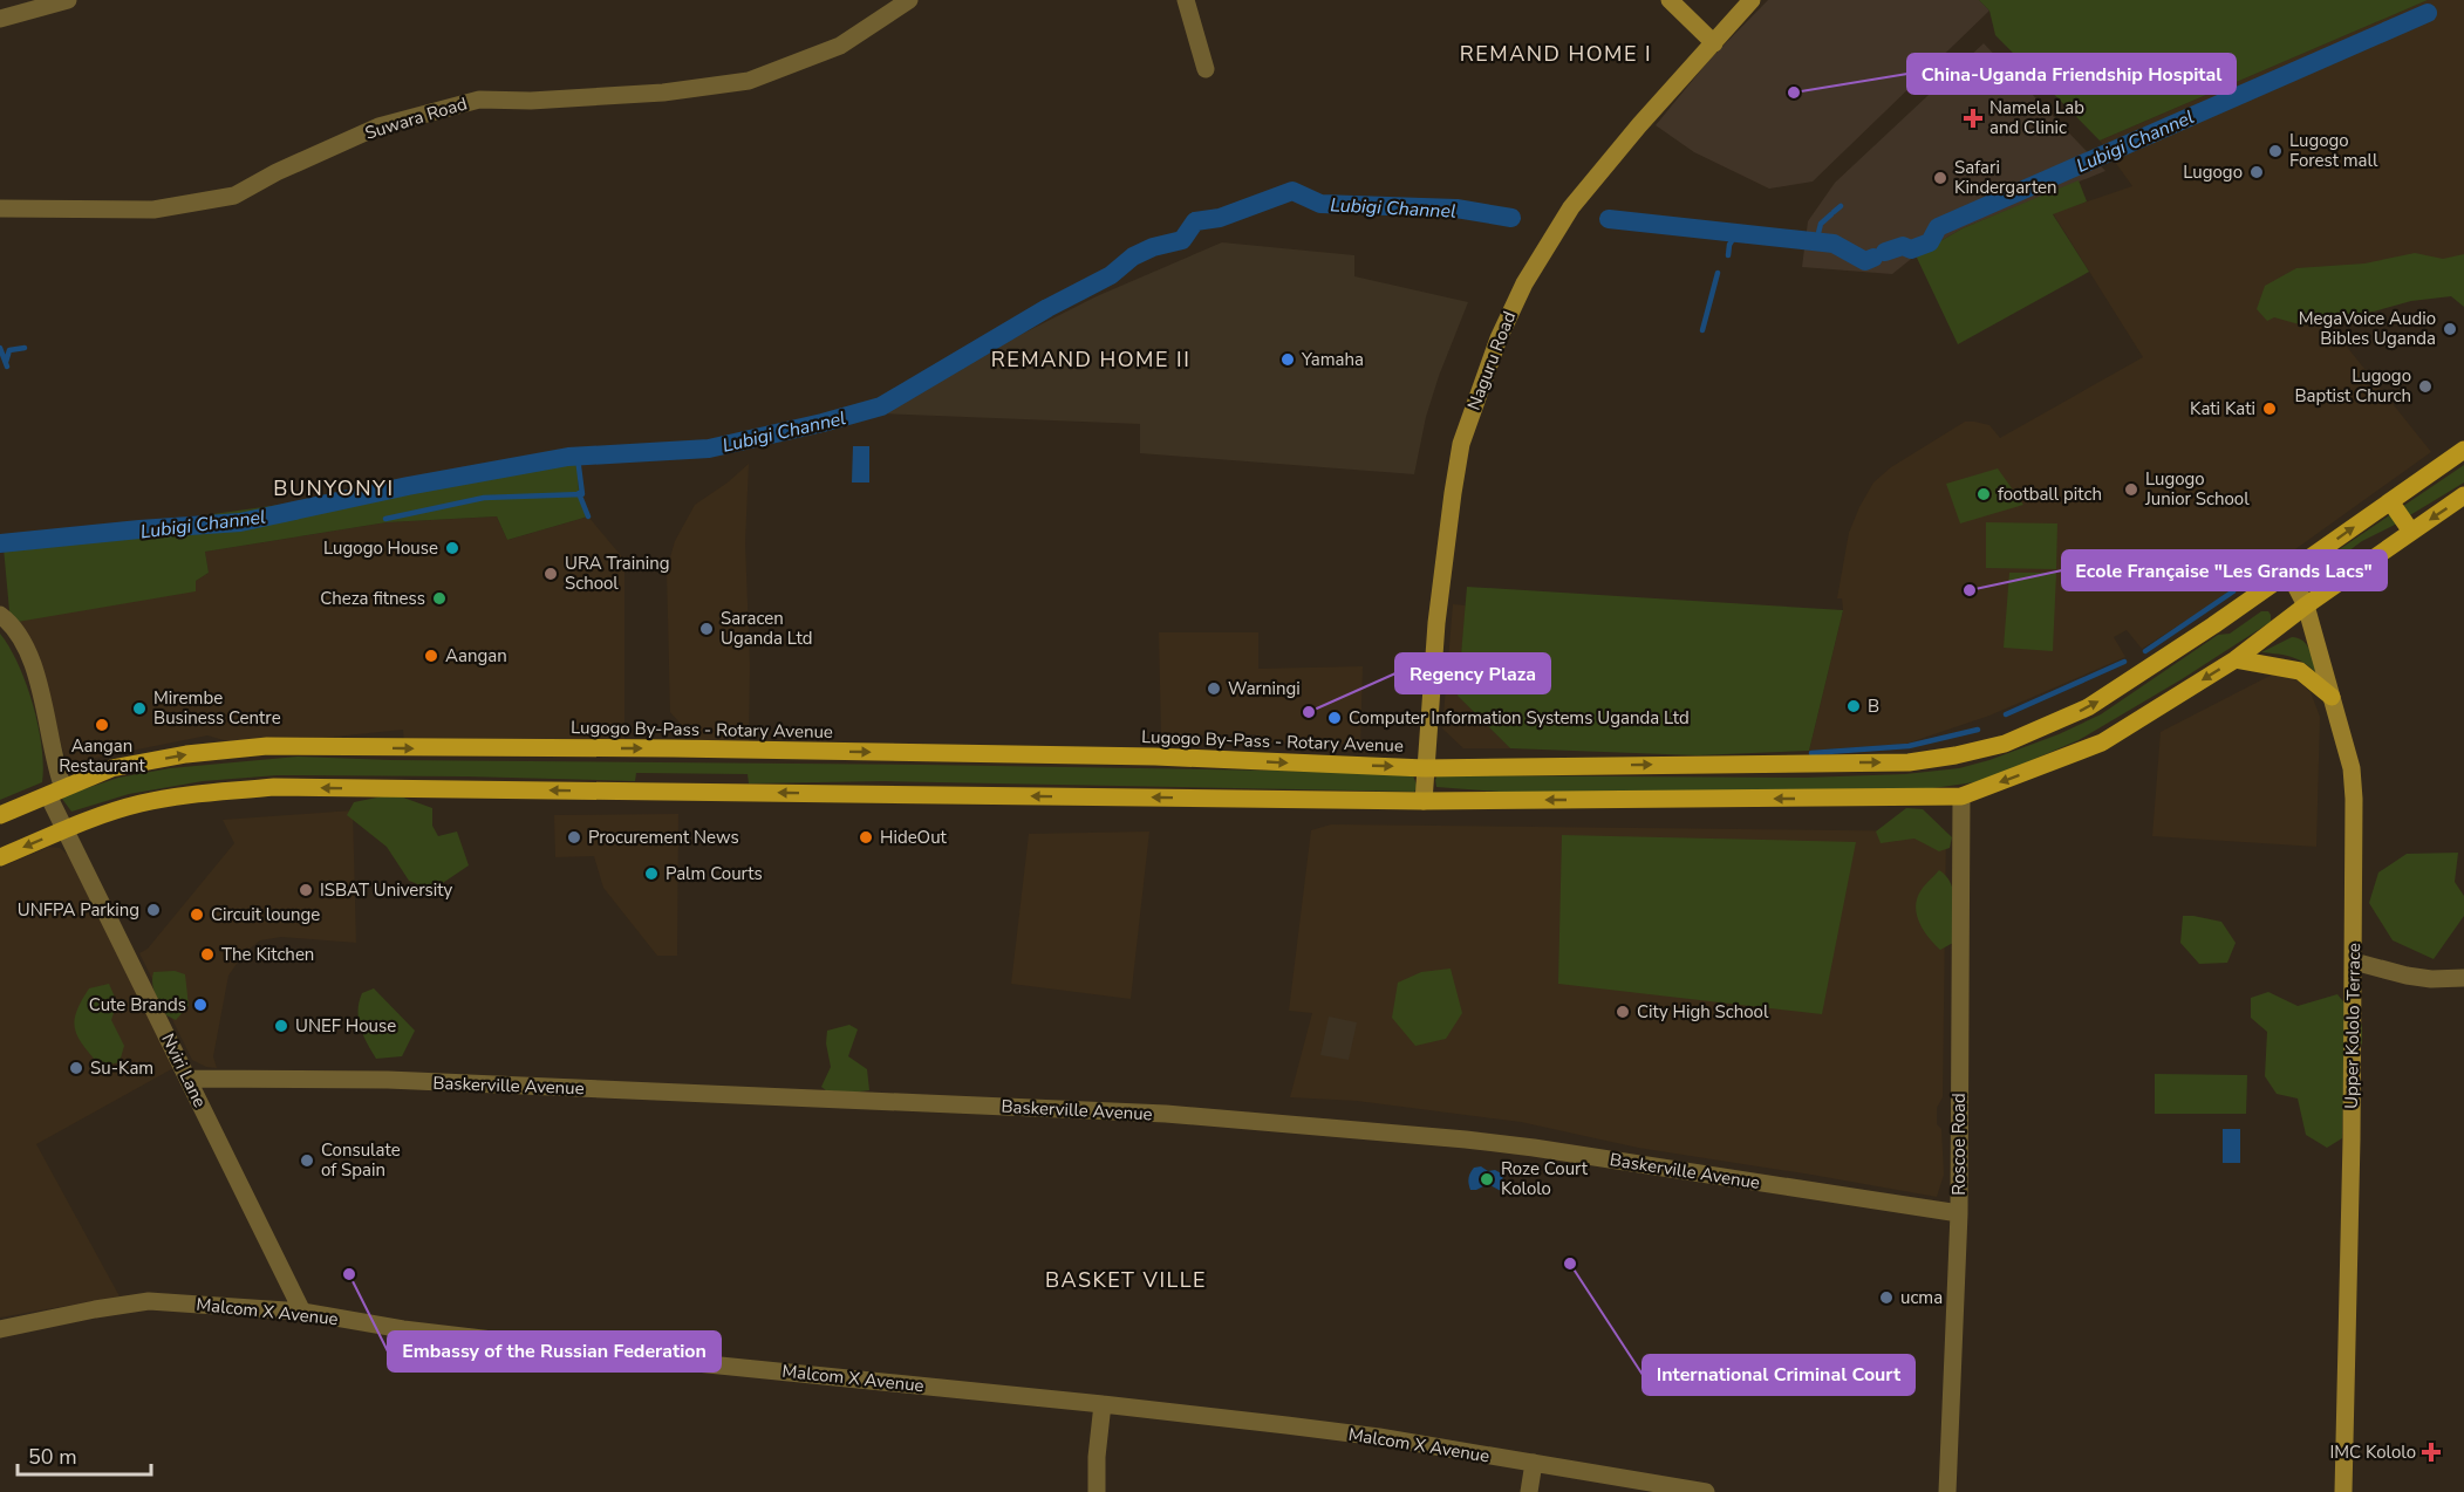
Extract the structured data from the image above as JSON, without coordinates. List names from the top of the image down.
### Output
{
  "streets": {
    "main road": ["Lugogo By-Pass - Rotary Avenue"],
    "street": [
      "Suwara Road",
      "Naguru Road",
      "Upper Kololo Terrace",
      "Nviri Lane",
      "Baskerville Avenue",
      "Roscoe Road",
      "Malcom X Avenue"
    ]
  },
  "crossings": [
    ["Naguru Road", "Lugogo By-Pass - Rotary Avenue"],
    ["Lugogo By-Pass - Rotary Avenue", "Upper Kololo Terrace"],
    ["Lugogo By-Pass - Rotary Avenue", "Nviri Lane"],
    ["Nviri Lane", "Baskerville Avenue"],
    ["Nviri Lane", "Malcom X Avenue"],
    ["Baskerville Avenue", "Roscoe Road"]
  ],
  "districts": [
    "REMAND HOME I",
    "REMAND HOME II",
    "BUNYONYI",
    "BASKET VILLE"
  ],
  "water": ["Lubigi Channel"],
  "places": {
    "other": [
      "China-Uganda Friendship Hospital",
      "Lugogo Forest mall",
      "Lugogo",
      "Safari Kindergarten",
      "MegaVoice Audio Bibles Uganda",
      "Yamaha",
      "Lugogo Baptist Church",
      "Kati Kati",
      "Lugogo Junior School",
      "football pitch",
      "Lugogo House",
      "URA Training School",
      "Ecole Française \"Les Grands Lacs\"",
      "Cheza fitness",
      "Saracen Uganda Ltd",
      "Aangan",
      "Warningi",
      "B",
      "Mirembe Business Centre",
      "Regency Plaza",
      "Computer Information Systems Uganda Ltd",
      "Aangan Restaurant",
      "Procurement News",
      "HideOut",
      "Palm Courts",
      "ISBAT University",
      "UNFPA Parking",
      "Circuit lounge",
      "The Kitchen",
      "Cute Brands",
      "City High School",
      "UNEF House",
      "Su-Kam",
      "Consulate of Spain",
      "Roze Court Kololo",
      "International Criminal Court",
      "Embassy of the Russian Federation",
      "ucma"
    ],
    "health": ["Namela Lab and Clinic", "IMC Kololo"]
  },
  "scale_bar": "50 m"
}
